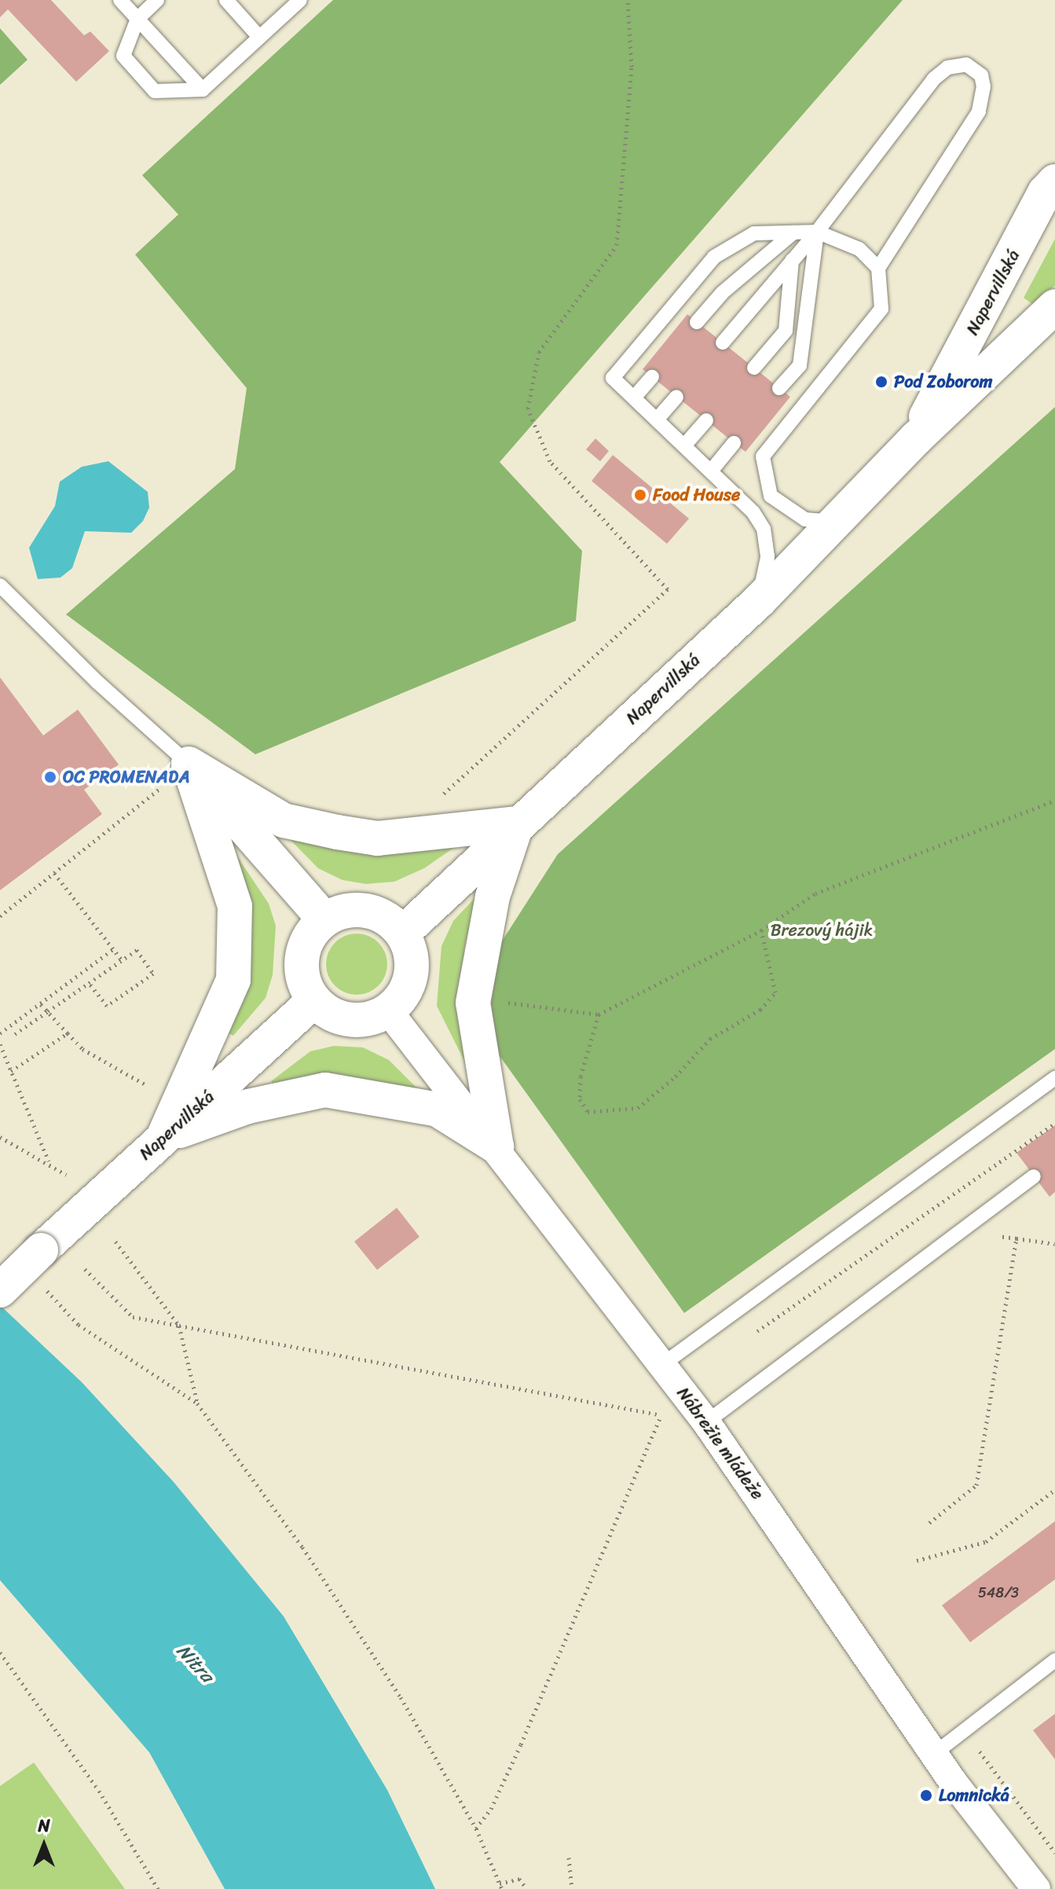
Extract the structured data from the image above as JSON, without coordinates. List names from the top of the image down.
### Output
{
  "streets": {
    "street": ["Napervillská", "Nábrežie mládeže"]
  },
  "crossings": [
    ["Napervillská", "Nábrežie mládeže"]
  ],
  "water": ["Nitra"],
  "parks": ["Brezový hájik"],
  "places": [
    "Pod Zoborom",
    "Food House",
    "OC PROMENADA",
    "Lomnická"
  ],
  "house_numbers": ["548/3"],
  "north": "top"
}
